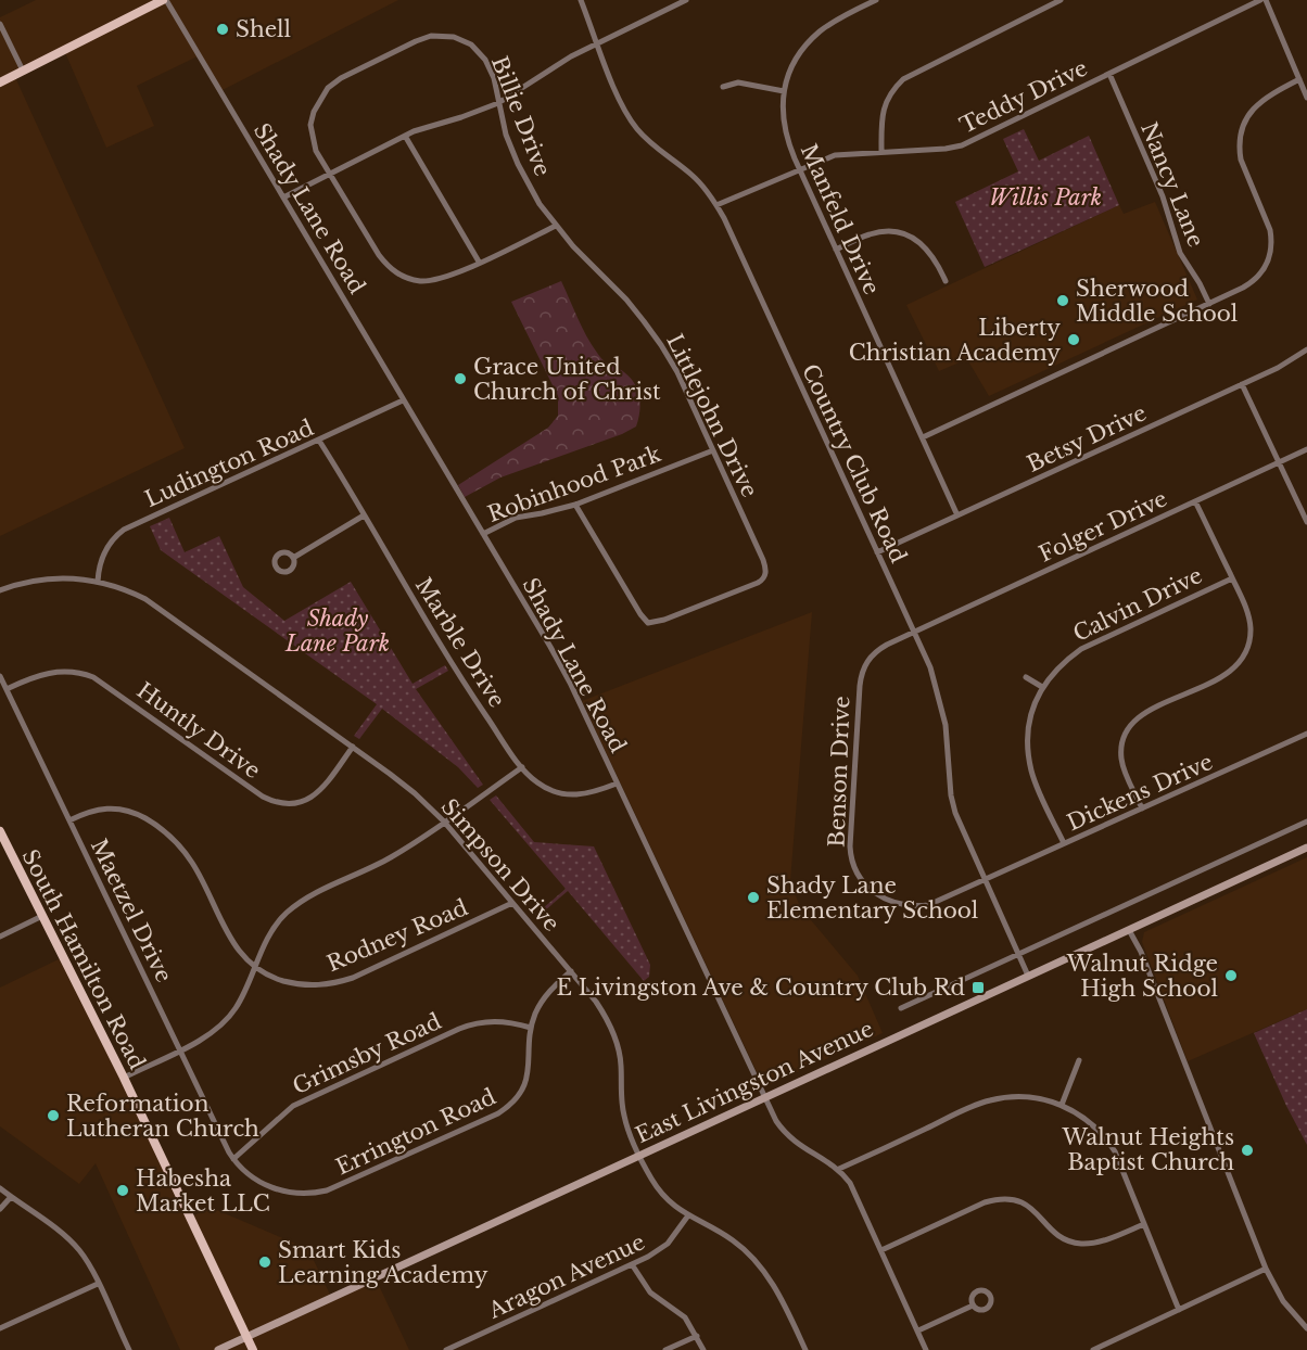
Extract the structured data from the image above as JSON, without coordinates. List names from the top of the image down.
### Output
{
  "streets": {
    "main road": ["South Hamilton Road", "East Livingston Avenue"],
    "street": [
      "Teddy Drive",
      "Billie Drive",
      "Nancy Lane",
      "Shady Lane Road",
      "Manfeld Drive",
      "Littlejohn Drive",
      "Betsy Drive",
      "Ludington Road",
      "Country Club Road",
      "Robinhood Park",
      "Folger Drive",
      "Calvin Drive",
      "Marble Drive",
      "Huntly Drive",
      "Benson Drive",
      "Dickens Drive",
      "Simpson Drive",
      "Maetzel Drive",
      "Rodney Road",
      "Grimsby Road",
      "Errington Road",
      "Aragon Avenue"
    ]
  },
  "crossings": [
    ["Teddy Drive", "Nancy Lane"],
    ["Teddy Drive", "Manfeld Drive"],
    ["Teddy Drive", "Country Club Road"],
    ["Billie Drive", "Littlejohn Drive"],
    ["Shady Lane Road", "Ludington Road"],
    ["Shady Lane Road", "Robinhood Park"],
    ["Shady Lane Road", "Marble Drive"],
    ["Shady Lane Road", "East Livingston Avenue"],
    ["Manfeld Drive", "Betsy Drive"],
    ["Littlejohn Drive", "Robinhood Park"],
    ["Betsy Drive", "Country Club Road"],
    ["Ludington Road", "Marble Drive"],
    ["Ludington Road", "Simpson Drive"],
    ["Country Club Road", "Folger Drive"],
    ["Country Club Road", "Benson Drive"],
    ["Country Club Road", "Dickens Drive"],
    ["Country Club Road", "East Livingston Avenue"],
    ["Folger Drive", "Benson Drive"],
    ["Calvin Drive", "Dickens Drive"],
    ["Huntly Drive", "Simpson Drive"],
    ["Huntly Drive", "Maetzel Drive"],
    ["Benson Drive", "Dickens Drive"],
    ["Simpson Drive", "Rodney Road"],
    ["Simpson Drive", "East Livingston Avenue"],
    ["Simpson Drive", "Errington Road"],
    ["Simpson Drive", "Aragon Avenue"],
    ["Maetzel Drive", "Grimsby Road"],
    ["Maetzel Drive", "Errington Road"],
    ["South Hamilton Road", "East Livingston Avenue"],
    ["Grimsby Road", "Errington Road"]
  ],
  "parks": ["Willis Park", "Shady Lane Park"],
  "places": {
    "other": [
      "Shell",
      "Sherwood Middle School",
      "Liberty Christian Academy",
      "Grace United Church of Christ",
      "Shady Lane Elementary School",
      "Walnut Ridge High School",
      "Reformation Lutheran Church",
      "Walnut Heights Baptist Church",
      "Habesha Market LLC",
      "Smart Kids Learning Academy"
    ],
    "transit": ["E Livingston Ave & Country Club Rd"]
  }
}
